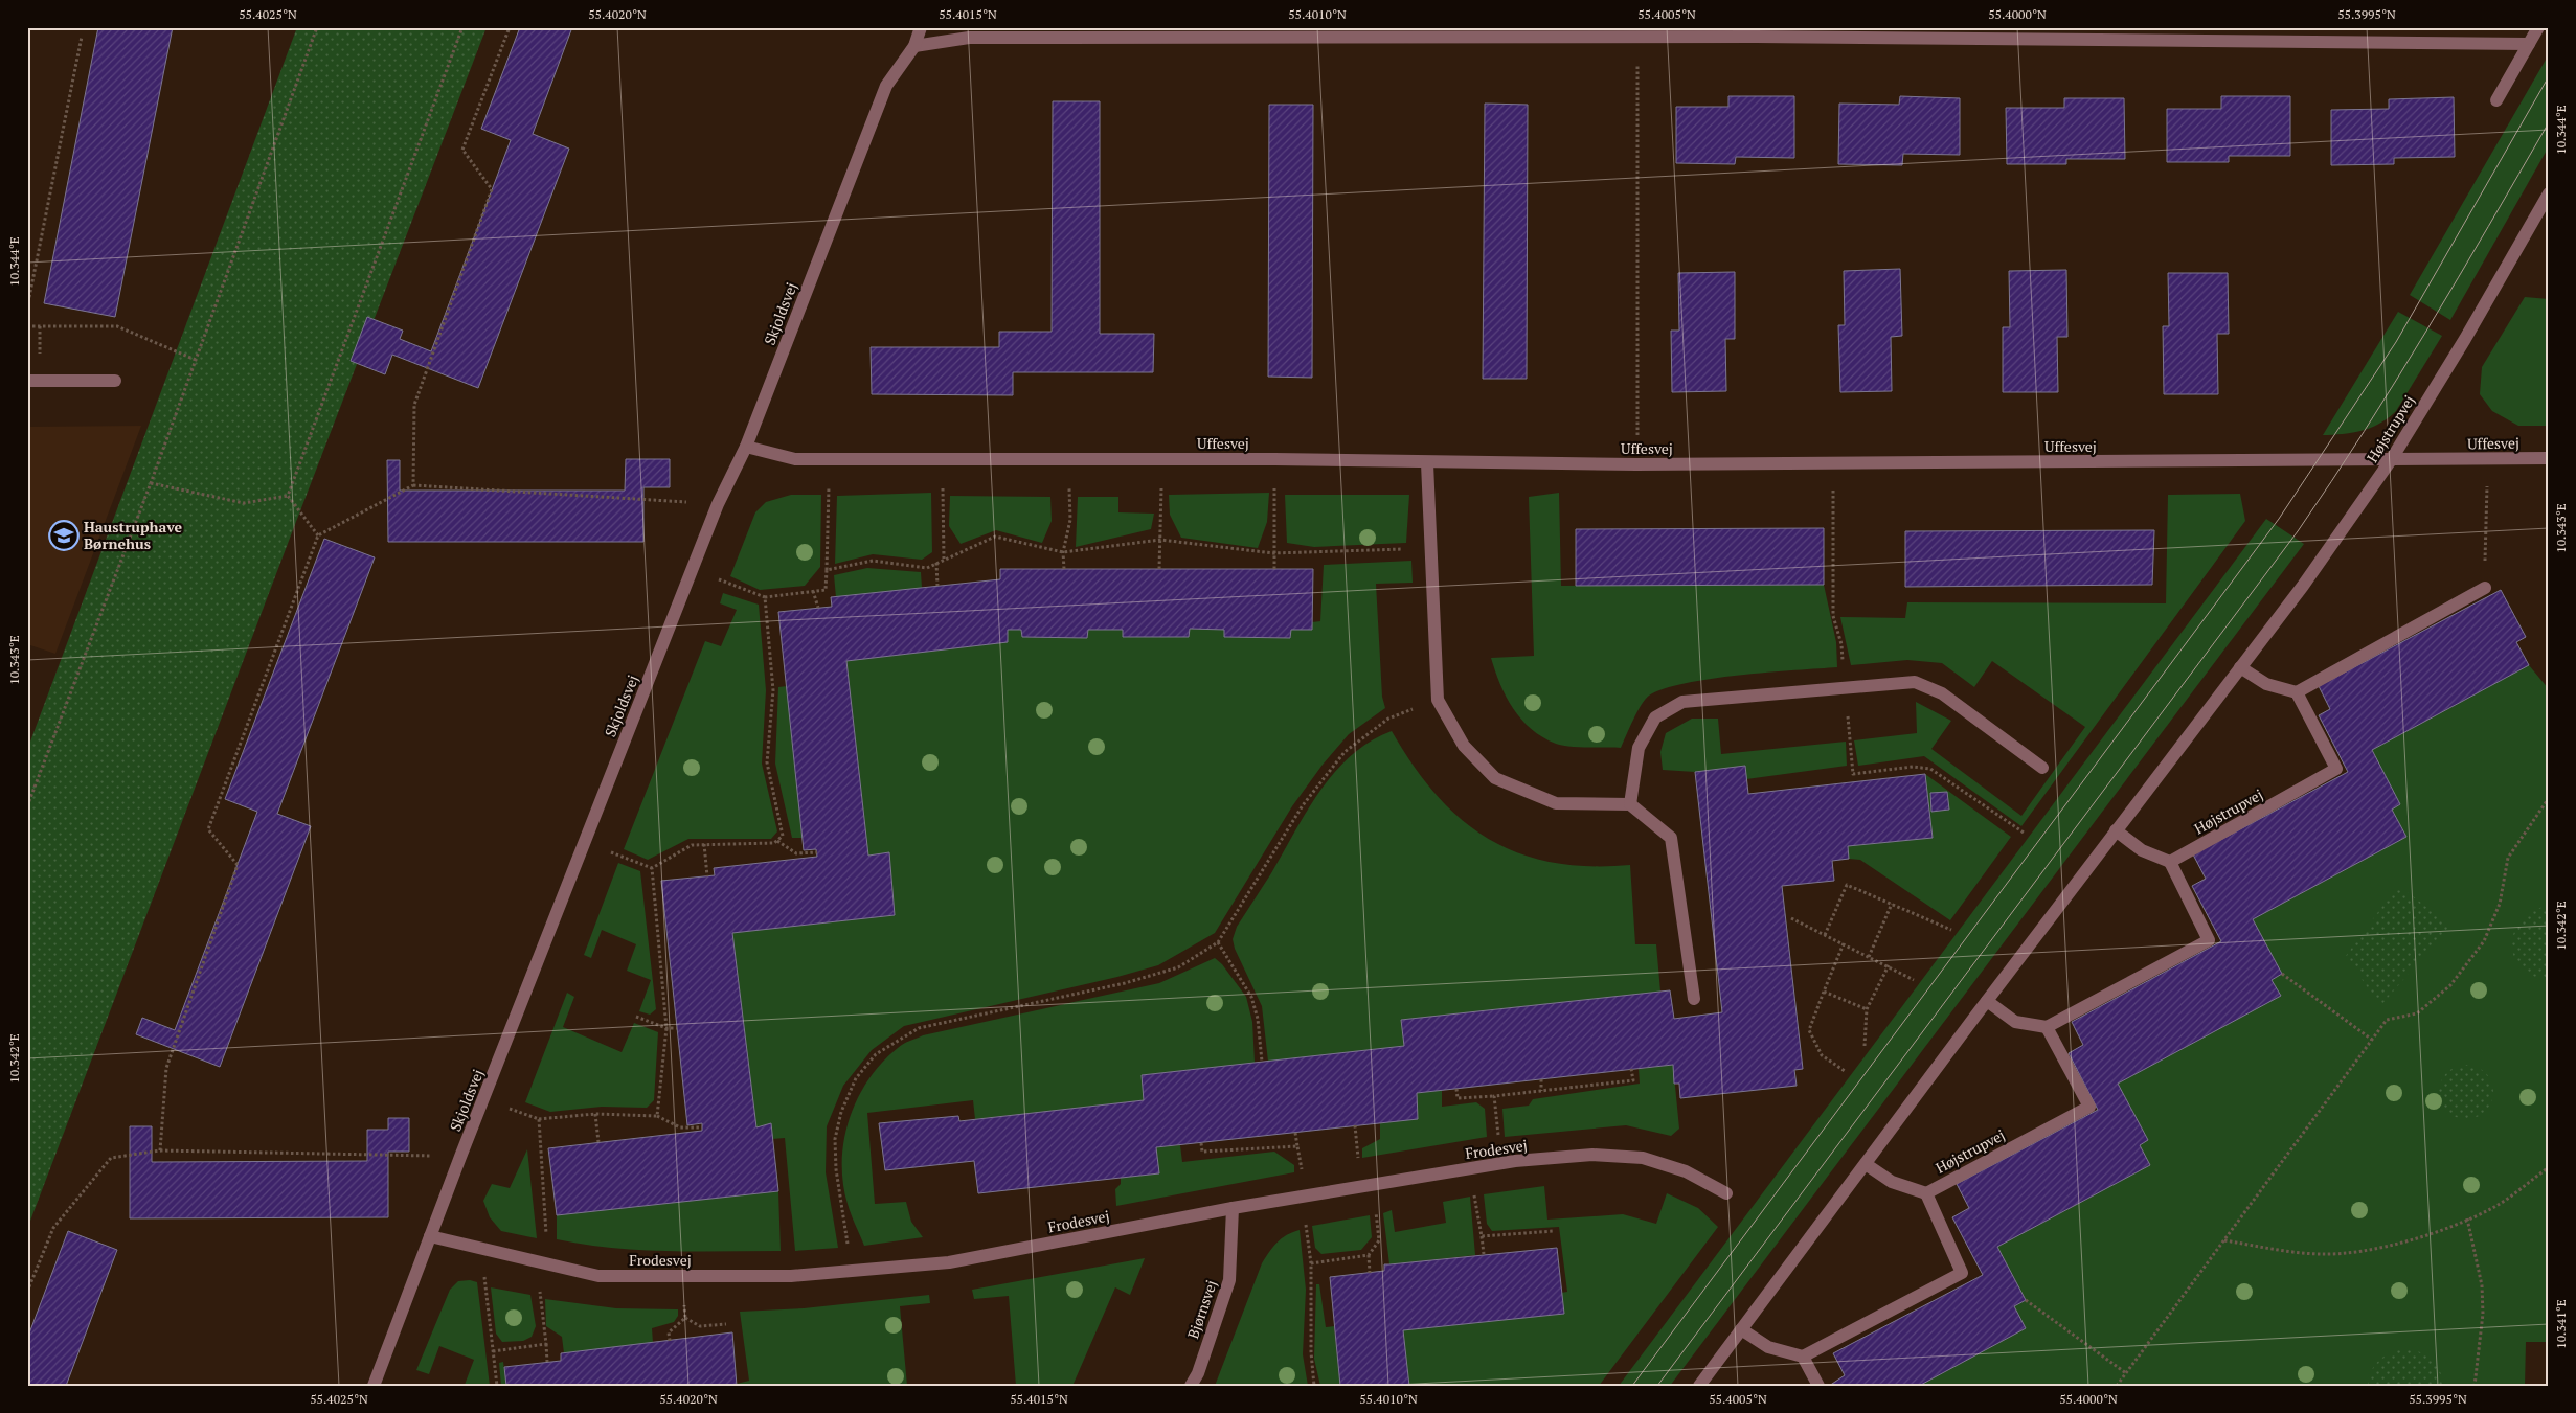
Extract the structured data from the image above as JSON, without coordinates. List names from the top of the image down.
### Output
{
  "streets": {
    "street": [
      "Skjoldsvej",
      "Højstrupvej",
      "Uffesvej",
      "Frodesvej",
      "Bjørnsvej"
    ]
  },
  "crossings": [
    ["Skjoldsvej", "Uffesvej"],
    ["Skjoldsvej", "Frodesvej"],
    ["Højstrupvej", "Uffesvej"],
    ["Frodesvej", "Bjørnsvej"]
  ],
  "places": {
    "school or university": ["Haustruphave Børnehus"]
  },
  "coordinates": [
    "55.4025°N",
    "55.4020°N",
    "55.4015°N",
    "55.4010°N",
    "55.4005°N",
    "55.4000°N",
    "55.3995°N",
    "10.344°E",
    "10.343°E",
    "10.342°E",
    "10.341°E"
  ]
}
